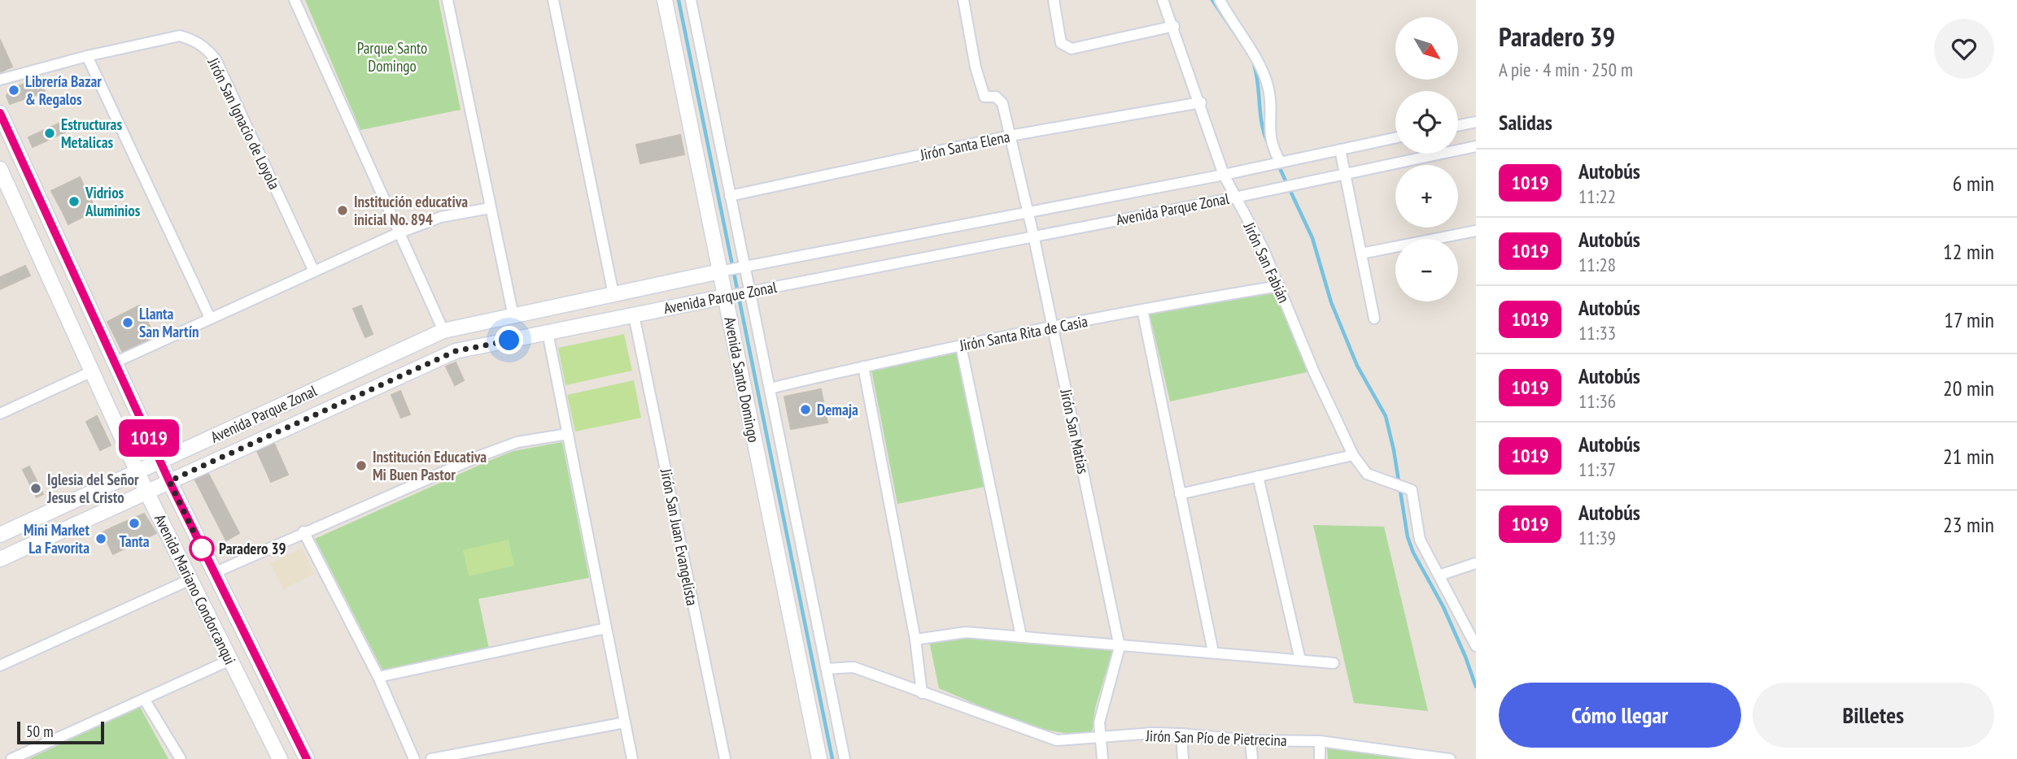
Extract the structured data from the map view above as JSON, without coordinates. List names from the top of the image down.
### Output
{
  "streets": {
    "main road": ["Avenida Parque Zonal", "Avenida Santo Domingo", "Avenida Mariano Condorcanqui"],
    "street": [
      "Jirón San Ignacio de Loyola",
      "Jirón Santa Elena",
      "Jirón San Fabián",
      "Jirón Santa Rita de Casia",
      "Jirón San Matías",
      "Jirón San Juan Evangelista",
      "Jirón San Pío de Pietrecina"
    ]
  },
  "crossings": [
    ["Jirón Santa Elena", "Jirón San Fabián"],
    ["Jirón Santa Elena", "Avenida Santo Domingo"],
    ["Jirón Santa Elena", "Jirón San Matías"],
    ["Avenida Parque Zonal", "Jirón San Fabián"],
    ["Avenida Parque Zonal", "Avenida Santo Domingo"],
    ["Avenida Parque Zonal", "Jirón San Matías"],
    ["Avenida Parque Zonal", "Jirón San Juan Evangelista"],
    ["Avenida Parque Zonal", "Avenida Mariano Condorcanqui"],
    ["Jirón San Fabián", "Jirón Santa Rita de Casia"],
    ["Jirón Santa Rita de Casia", "Avenida Santo Domingo"],
    ["Jirón Santa Rita de Casia", "Jirón San Matías"],
    ["Avenida Santo Domingo", "Jirón San Pío de Pietrecina"],
    ["Jirón San Matías", "Jirón San Pío de Pietrecina"]
  ],
  "parks": ["Parque Santo Domingo"],
  "places": [
    "Librería Bazar & Regalos",
    "Estructuras Metalicas",
    "Vidrios Aluminios",
    "Institución educativa inicial No. 894",
    "Llanta San Martín",
    "Demaja",
    "Institución Educativa Mi Buen Pastor",
    "Iglesia del Señor Jesus el Cristo",
    "Tanta",
    "Mini Market La Favorita",
    "Paradero 39"
  ],
  "lines": ["bus line 1019"],
  "scale_bar": "50 m",
  "north": "bottom right",
  "page": {
    "on_map": "1019",
    "heading": [
      ["Paradero 39", "A pie · 4 min · 250 m"],
      "Salidas"
    ],
    "map_buttons": ["+", "−"],
    "list": [
      {
        "mark": "1019",
        "name": "Autobús",
        "note": "11:22",
        "value": "6 min"
      },
      {
        "mark": "1019",
        "name": "Autobús",
        "note": "11:28",
        "value": "12 min"
      },
      {
        "mark": "1019",
        "name": "Autobús",
        "note": "11:33",
        "value": "17 min"
      },
      {
        "mark": "1019",
        "name": "Autobús",
        "note": "11:36",
        "value": "20 min"
      },
      {
        "mark": "1019",
        "name": "Autobús",
        "note": "11:37",
        "value": "21 min"
      },
      {
        "mark": "1019",
        "name": "Autobús",
        "note": "11:39",
        "value": "23 min"
      }
    ],
    "buttons": ["Cómo llegar", "Billetes"],
    "scale": "50 m"
  }
}
